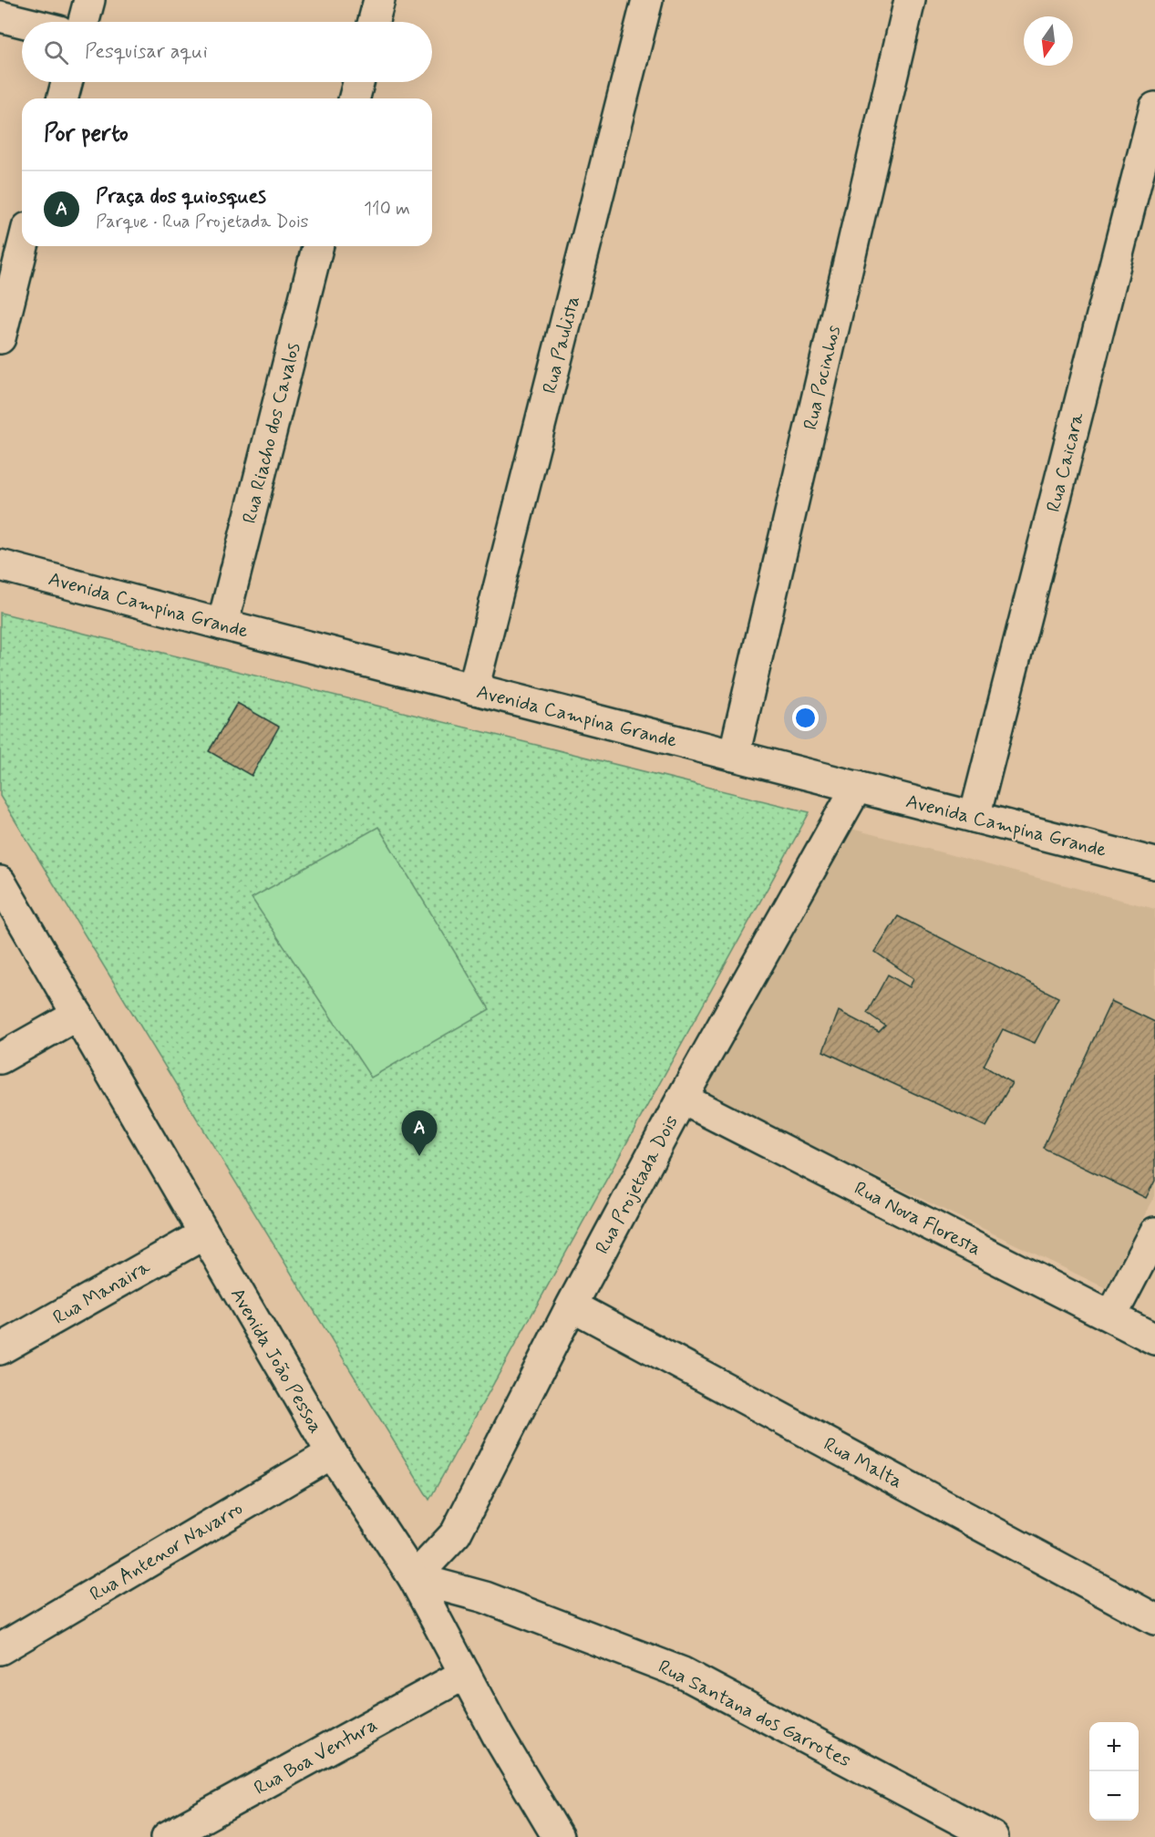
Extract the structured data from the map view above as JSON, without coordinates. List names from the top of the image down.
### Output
{
  "streets": {
    "street": [
      "Rua Paulista",
      "Rua Pocinhos",
      "Rua Riacho dos Cavalos",
      "Rua Caicara",
      "Avenida Campina Grande",
      "Rua Projetada Dois",
      "Rua Nova Floresta",
      "Rua Manaira",
      "Avenida João Pessoa",
      "Rua Malta",
      "Rua Antenor Navarro",
      "Rua Santana dos Garrotes",
      "Rua Boa Ventura"
    ]
  },
  "crossings": [
    ["Rua Paulista", "Avenida Campina Grande"],
    ["Rua Pocinhos", "Avenida Campina Grande"],
    ["Rua Riacho dos Cavalos", "Avenida Campina Grande"],
    ["Rua Caicara", "Avenida Campina Grande"],
    ["Avenida Campina Grande", "Rua Projetada Dois"],
    ["Rua Projetada Dois", "Rua Nova Floresta"],
    ["Rua Projetada Dois", "Avenida João Pessoa"],
    ["Rua Projetada Dois", "Rua Malta"],
    ["Rua Projetada Dois", "Rua Santana dos Garrotes"],
    ["Rua Manaira", "Avenida João Pessoa"],
    ["Avenida João Pessoa", "Rua Antenor Navarro"],
    ["Avenida João Pessoa", "Rua Santana dos Garrotes"],
    ["Avenida João Pessoa", "Rua Boa Ventura"]
  ],
  "north": "bottom",
  "page": {
    "search": "Pesquisar aqui",
    "heading": "Por perto",
    "list": [
      {
        "mark": "A",
        "name": "Praça dos quiosques",
        "note": "Parque · Rua Projetada Dois",
        "value": "110 m"
      }
    ],
    "pins": "A",
    "map_buttons": ["+", "−"]
  }
}
